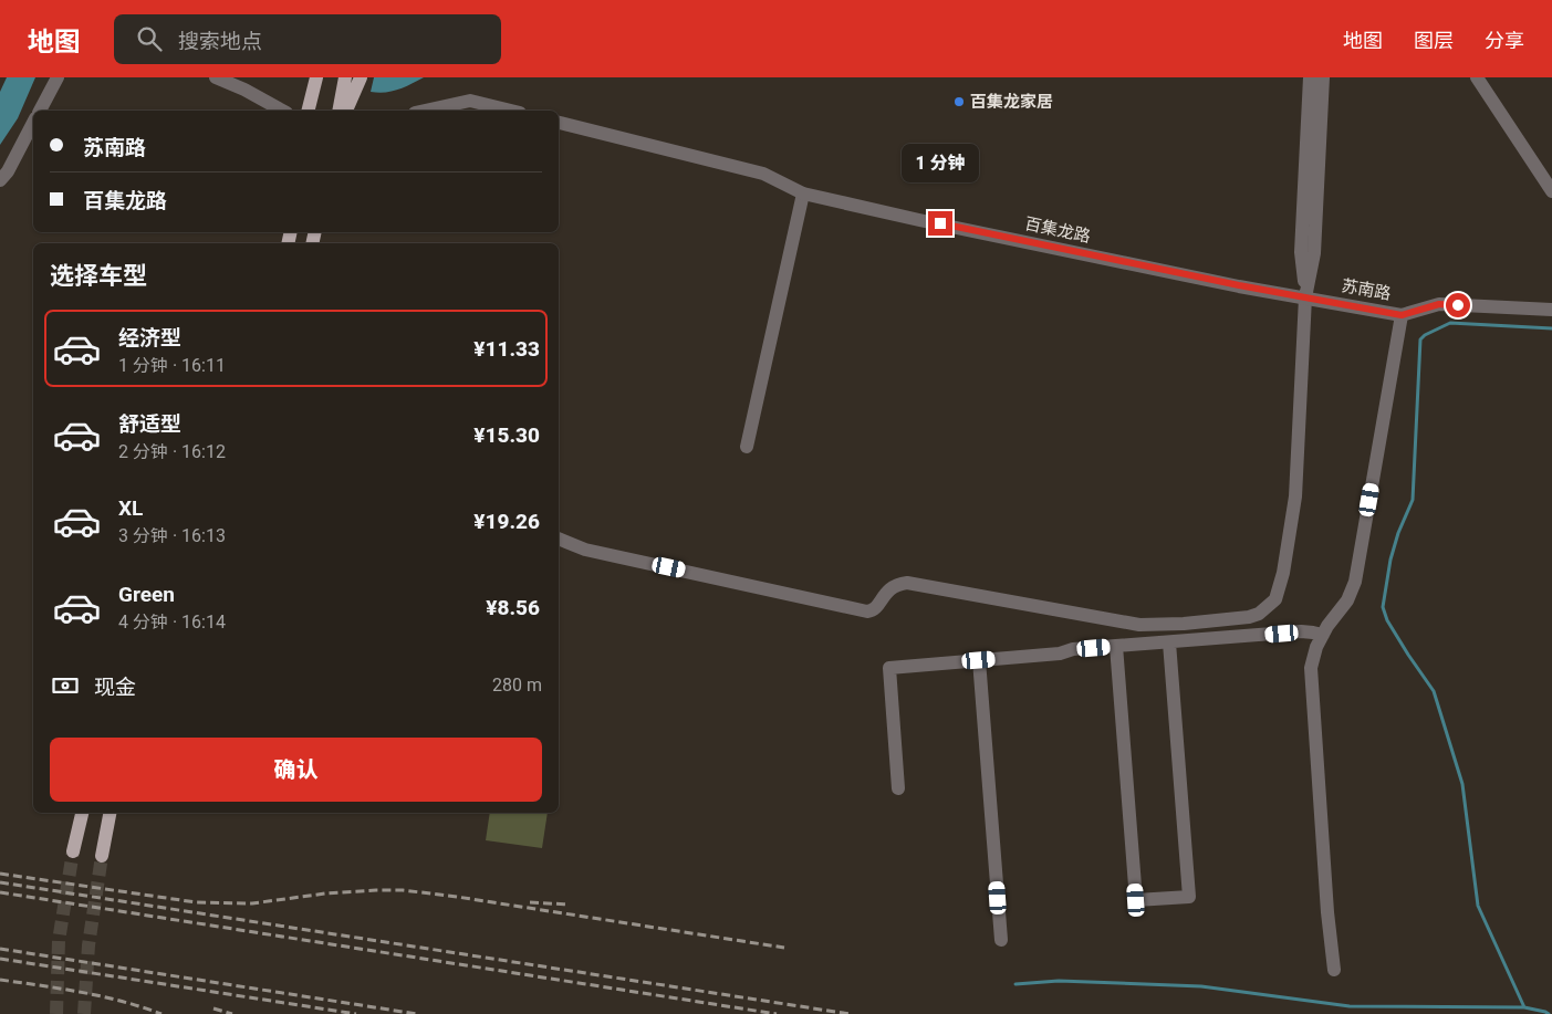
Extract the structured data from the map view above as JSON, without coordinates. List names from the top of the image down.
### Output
{
  "streets": {
    "street": ["百集龙路", "苏南路"]
  },
  "crossings": [
    ["百集龙路", "苏南路"]
  ],
  "places": ["百集龙家居"],
  "page": {
    "header": "地图",
    "search": "搜索地点",
    "nav": ["地图", "图层", "分享"],
    "banner": ["苏南路", "百集龙路"],
    "bubble": "1 分钟",
    "heading": "选择车型",
    "list": [
      {
        "name": "经济型",
        "note": "1 分钟 · 16:11",
        "value": "¥11.33"
      },
      {
        "name": "舒适型",
        "note": "2 分钟 · 16:12",
        "value": "¥15.30"
      },
      {
        "name": "XL",
        "note": "3 分钟 · 16:13",
        "value": "¥19.26"
      },
      {
        "name": "Green",
        "note": "4 分钟 · 16:14",
        "value": "¥8.56"
      }
    ],
    "pay": ["现金", "280 m"],
    "buttons": "确认"
  }
}
